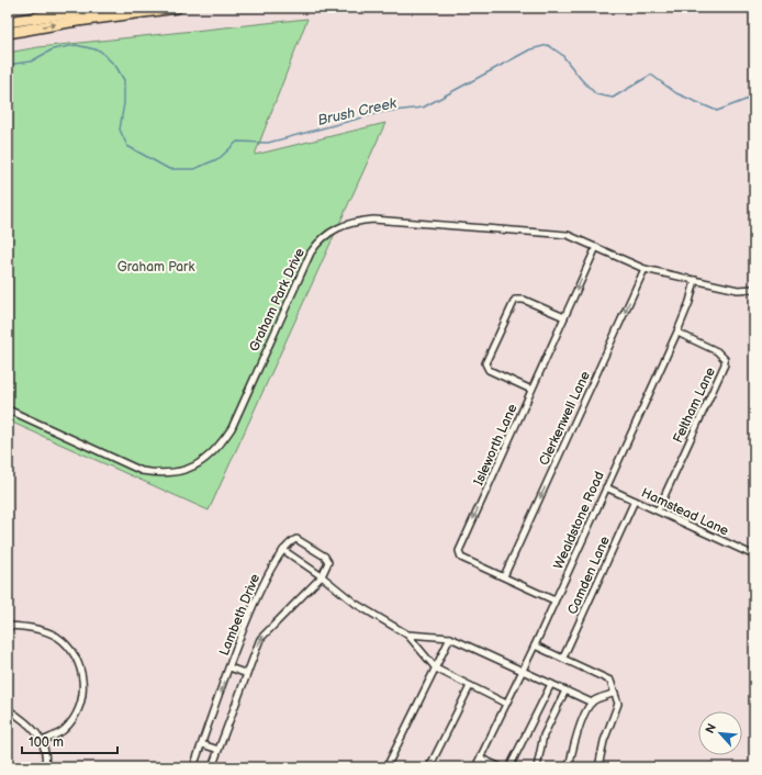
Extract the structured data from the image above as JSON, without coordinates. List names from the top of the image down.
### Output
{
  "streets": {
    "street": [
      "Graham Park Drive",
      "Feltham Lane",
      "Clerkenwell Lane",
      "Isleworth Lane",
      "Hamstead Lane",
      "Wealdstone Road",
      "Camden Lane",
      "Lambeth Drive"
    ]
  },
  "crossings": [
    ["Graham Park Drive", "Clerkenwell Lane"],
    ["Graham Park Drive", "Isleworth Lane"],
    ["Graham Park Drive", "Wealdstone Road"],
    ["Feltham Lane", "Hamstead Lane"],
    ["Feltham Lane", "Wealdstone Road"],
    ["Clerkenwell Lane", "Isleworth Lane"],
    ["Isleworth Lane", "Wealdstone Road"],
    ["Hamstead Lane", "Wealdstone Road"],
    ["Hamstead Lane", "Camden Lane"]
  ],
  "one_way": ["Clerkenwell Lane", "Isleworth Lane"],
  "water": ["Brush Creek"],
  "parks": ["Graham Park"],
  "scale_bar": "100 m",
  "north": "top left"
}
